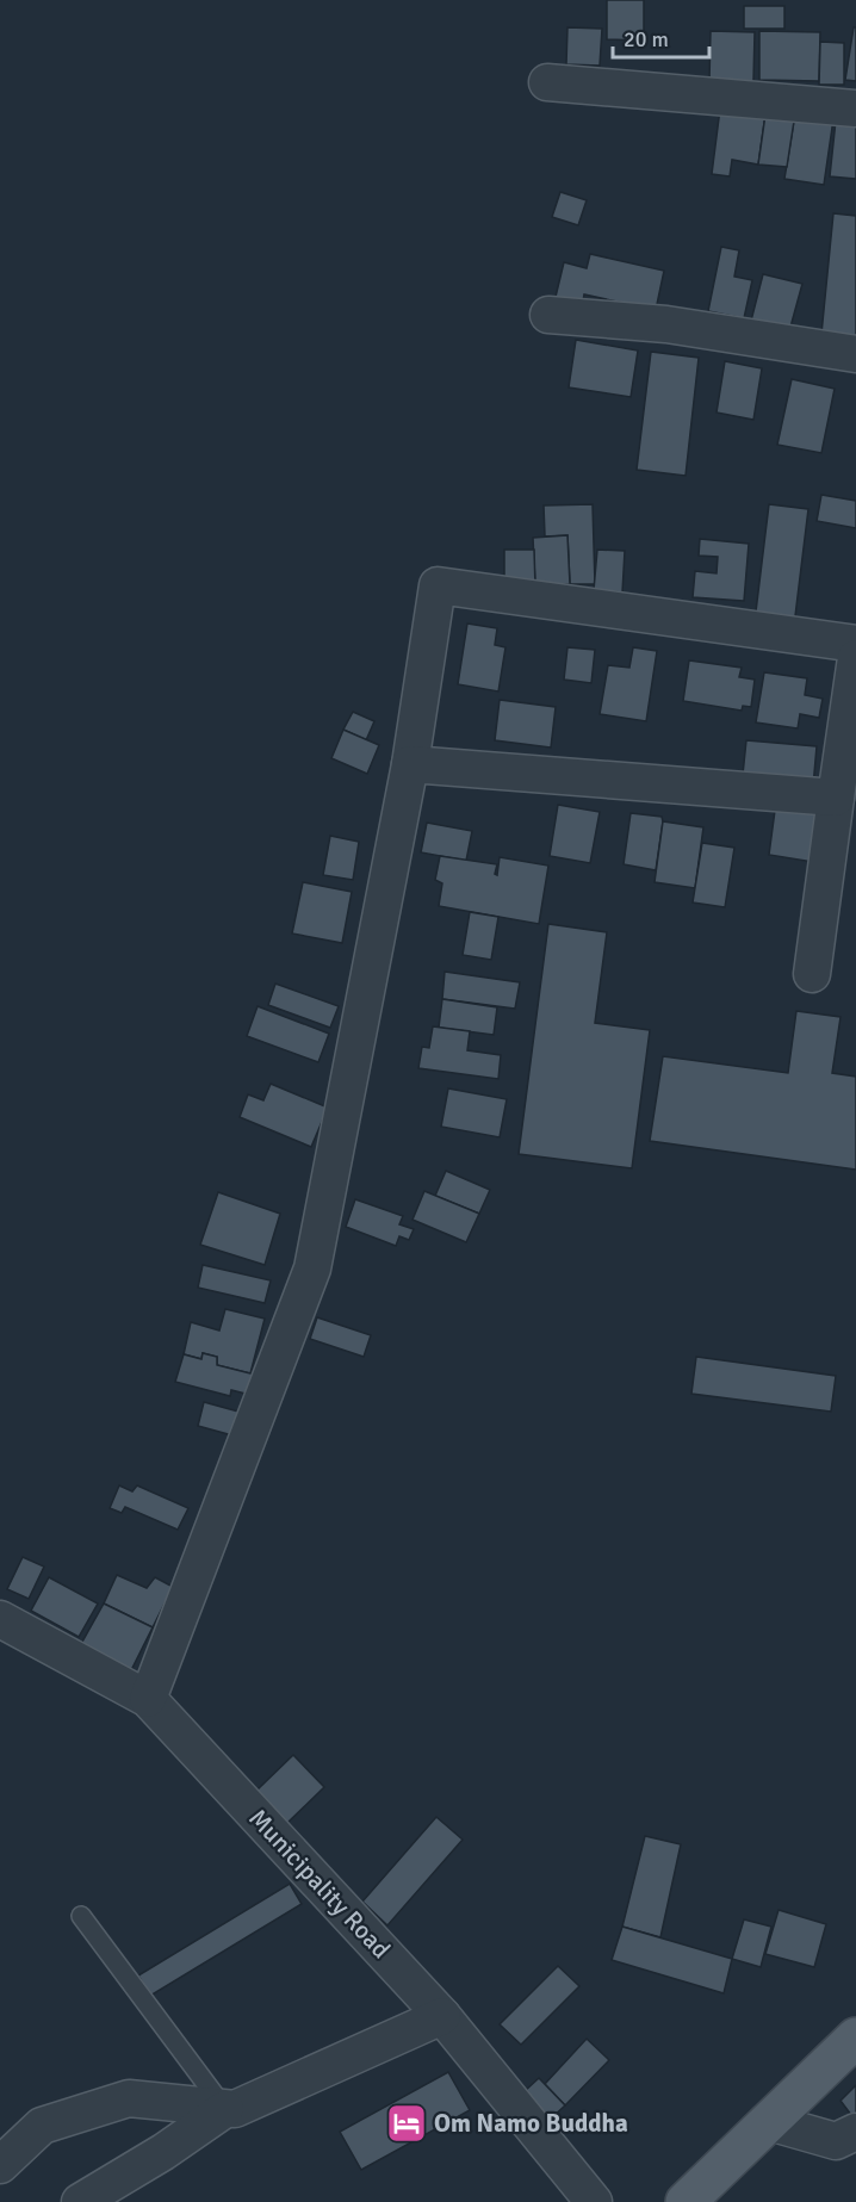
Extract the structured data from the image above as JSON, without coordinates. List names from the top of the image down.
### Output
{
  "streets": {
    "street": ["Municipality Road"]
  },
  "places": {
    "hotel": ["Om Namo Buddha"]
  },
  "scale_bar": "20 m"
}
